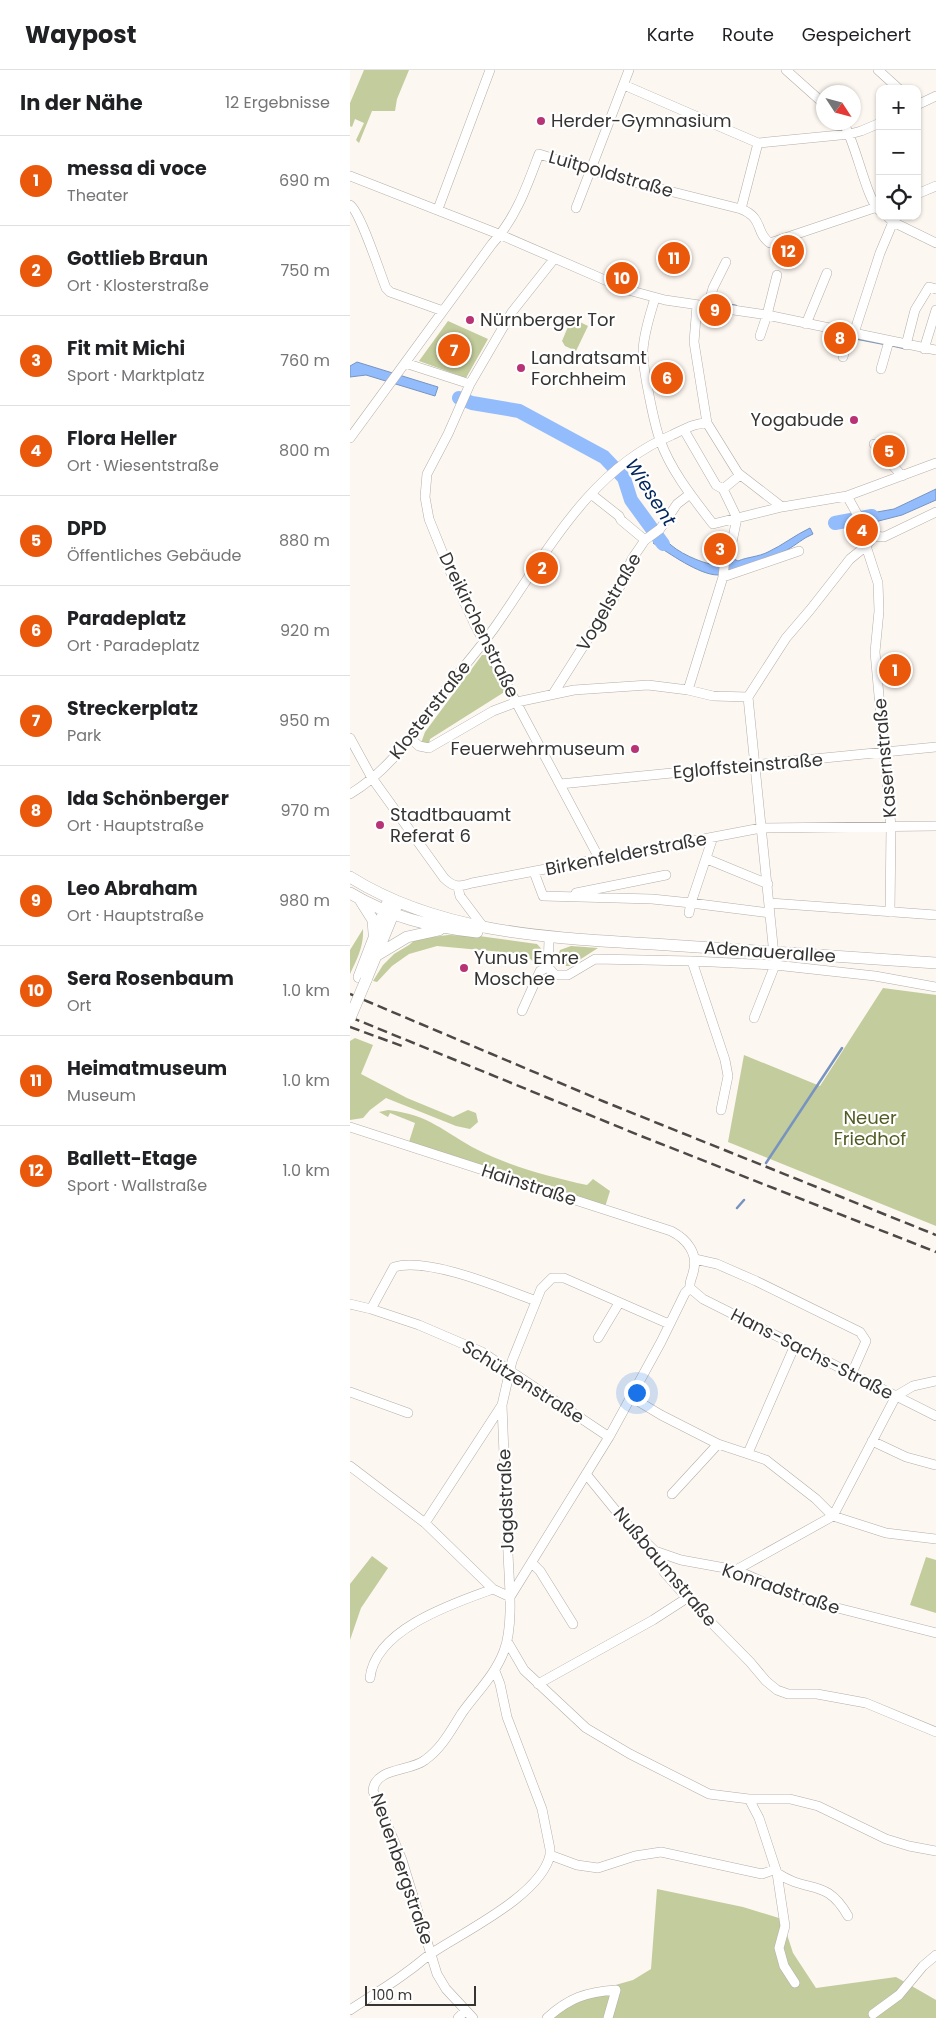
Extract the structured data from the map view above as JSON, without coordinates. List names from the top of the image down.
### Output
{
  "streets": {
    "main road": ["Adenauerallee"],
    "street": [
      "Luitpoldstraße",
      "Vogelstraße",
      "Dreikirchenstraße",
      "Klosterstraße",
      "Kasernstraße",
      "Egloffsteinstraße",
      "Birkenfelderstraße",
      "Hainstraße",
      "Hans-Sachs-Straße",
      "Schützenstraße",
      "Jagdstraße",
      "Nußbaumstraße",
      "Konradstraße",
      "Neuenbergstraße"
    ]
  },
  "crossings": [
    ["Dreikirchenstraße", "Klosterstraße"],
    ["Dreikirchenstraße", "Egloffsteinstraße"],
    ["Dreikirchenstraße", "Birkenfelderstraße"],
    ["Kasernstraße", "Egloffsteinstraße"],
    ["Kasernstraße", "Birkenfelderstraße"],
    ["Hans-Sachs-Straße", "Neuenbergstraße"],
    ["Schützenstraße", "Neuenbergstraße"],
    ["Jagdstraße", "Neuenbergstraße"],
    ["Nußbaumstraße", "Konradstraße"],
    ["Nußbaumstraße", "Neuenbergstraße"]
  ],
  "water": ["Wiesent"],
  "parks": ["Neuer Friedhof"],
  "places": [
    "Herder-Gymnasium",
    "Nürnberger Tor",
    "Landratsamt Forchheim",
    "Yogabude",
    "Feuerwehrmuseum",
    "Stadtbauamt Referat 6",
    "Yunus Emre Moschee"
  ],
  "scale_bar": "100 m",
  "north": "bottom right",
  "page": {
    "header": "Waypost",
    "nav": ["Karte", "Route", "Gespeichert"],
    "heading": ["In der Nähe", "12 Ergebnisse"],
    "map_buttons": ["+", "−"],
    "list": [
      {
        "mark": "1",
        "name": "messa di voce",
        "note": "Theater",
        "value": "690 m"
      },
      {
        "mark": "2",
        "name": "Gottlieb Braun",
        "note": "Ort · Klosterstraße",
        "value": "750 m"
      },
      {
        "mark": "3",
        "name": "Fit mit Michi",
        "note": "Sport · Marktplatz",
        "value": "760 m"
      },
      {
        "mark": "4",
        "name": "Flora Heller",
        "note": "Ort · Wiesentstraße",
        "value": "800 m"
      },
      {
        "mark": "5",
        "name": "DPD",
        "note": "Öffentliches Gebäude",
        "value": "880 m"
      },
      {
        "mark": "6",
        "name": "Paradeplatz",
        "note": "Ort · Paradeplatz",
        "value": "920 m"
      },
      {
        "mark": "7",
        "name": "Streckerplatz",
        "note": "Park",
        "value": "950 m"
      },
      {
        "mark": "8",
        "name": "Ida Schönberger",
        "note": "Ort · Hauptstraße",
        "value": "970 m"
      },
      {
        "mark": "9",
        "name": "Leo Abraham",
        "note": "Ort · Hauptstraße",
        "value": "980 m"
      },
      {
        "mark": "10",
        "name": "Sera Rosenbaum",
        "note": "Ort",
        "value": "1.0 km"
      },
      {
        "mark": "11",
        "name": "Heimatmuseum",
        "note": "Museum",
        "value": "1.0 km"
      },
      {
        "mark": "12",
        "name": "Ballett-Etage",
        "note": "Sport · Wallstraße",
        "value": "1.0 km"
      }
    ],
    "pins": [
      "12",
      "11",
      "10",
      "9",
      "8",
      "7",
      "6",
      "5",
      "4",
      "3",
      "2",
      "1"
    ],
    "scale": "100 m"
  }
}
